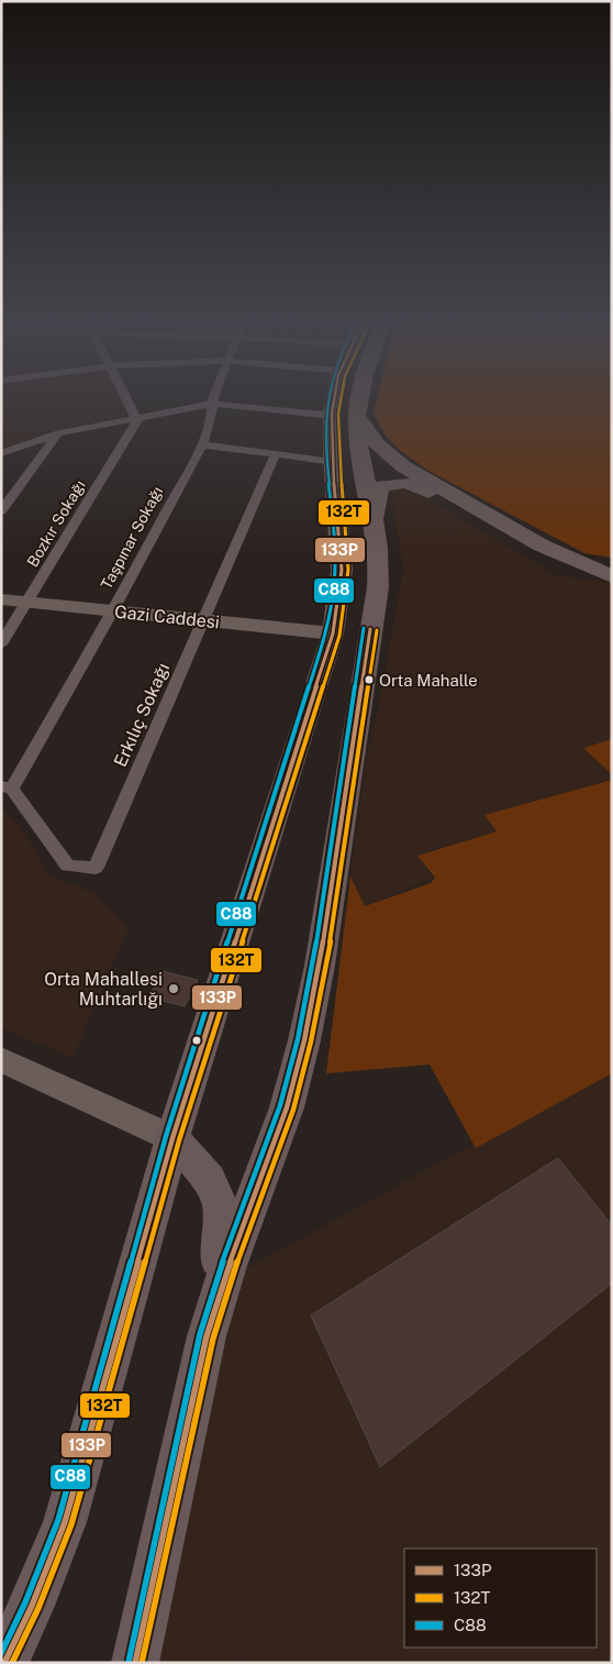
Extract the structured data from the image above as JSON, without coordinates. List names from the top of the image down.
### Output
{
  "streets": {
    "street": [
      "Bozkır Sokağı",
      "Taşpınar Sokağı",
      "Gazi Caddesi",
      "Erkılıç Sokağı"
    ]
  },
  "crossings": [
    ["Bozkır Sokağı", "Gazi Caddesi"],
    ["Taşpınar Sokağı", "Gazi Caddesi"],
    ["Taşpınar Sokağı", "Erkılıç Sokağı"],
    ["Gazi Caddesi", "Erkılıç Sokağı"]
  ],
  "places": ["Orta Mahalle", "Orta Mahallesi Muhtarlığı"],
  "lines": ["transit line 133P", "transit line 132T", "transit line C88"],
  "legend": ["133P", "132T", "C88"]
}
